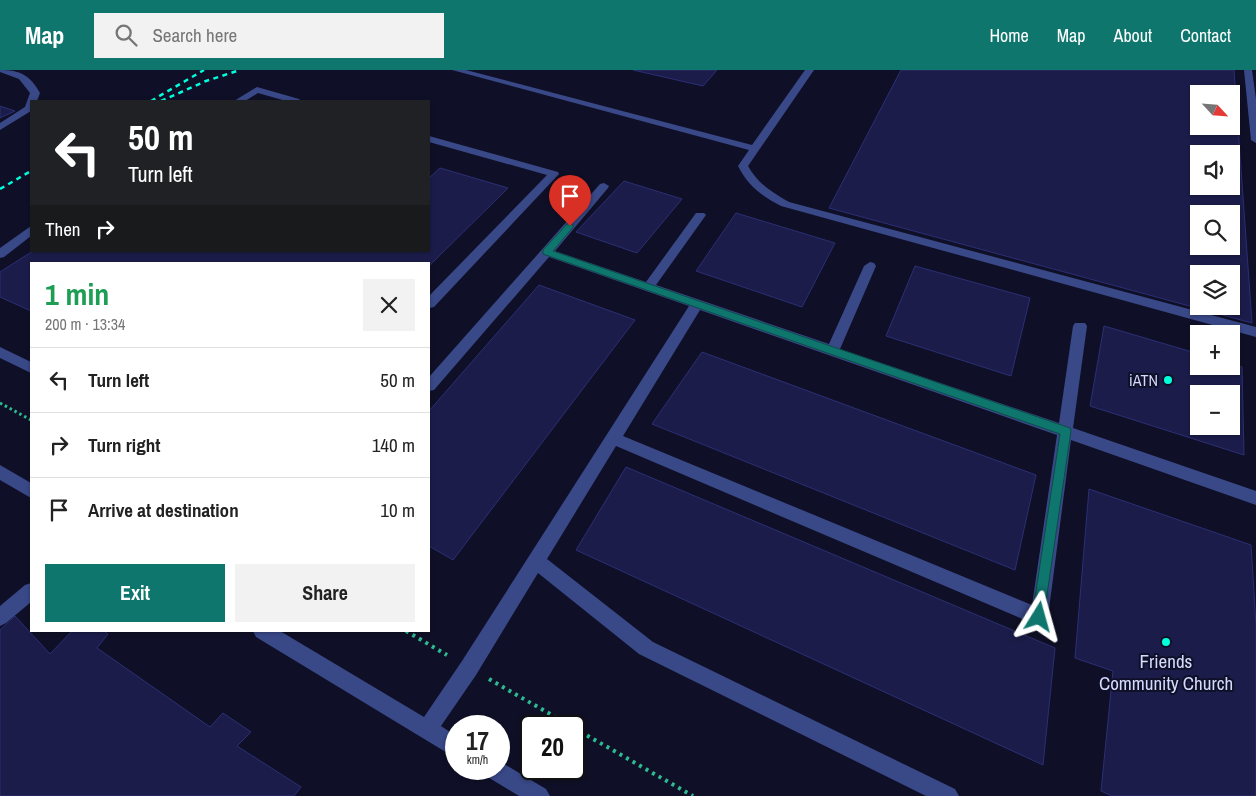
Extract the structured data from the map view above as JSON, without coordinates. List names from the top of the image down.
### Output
{
  "places": ["iATN", "Friends Community Church"],
  "north": "bottom right",
  "page": {
    "header": "Map",
    "search": "Search here",
    "nav": [
      "Home",
      "Map",
      "About",
      "Contact"
    ],
    "map_buttons": ["+", "−"],
    "turn": ["50 m", "Turn left"],
    "then": "Then",
    "heading": ["1 min", "200 m · 13:34"],
    "list": [
      {
        "name": "Turn left",
        "value": "50 m"
      },
      {
        "name": "Turn right",
        "value": "140 m"
      },
      {
        "name": "Arrive at destination",
        "value": "10 m"
      }
    ],
    "buttons": ["Exit", "Share"],
    "speed": "17 km/h",
    "limit": "20"
  }
}
